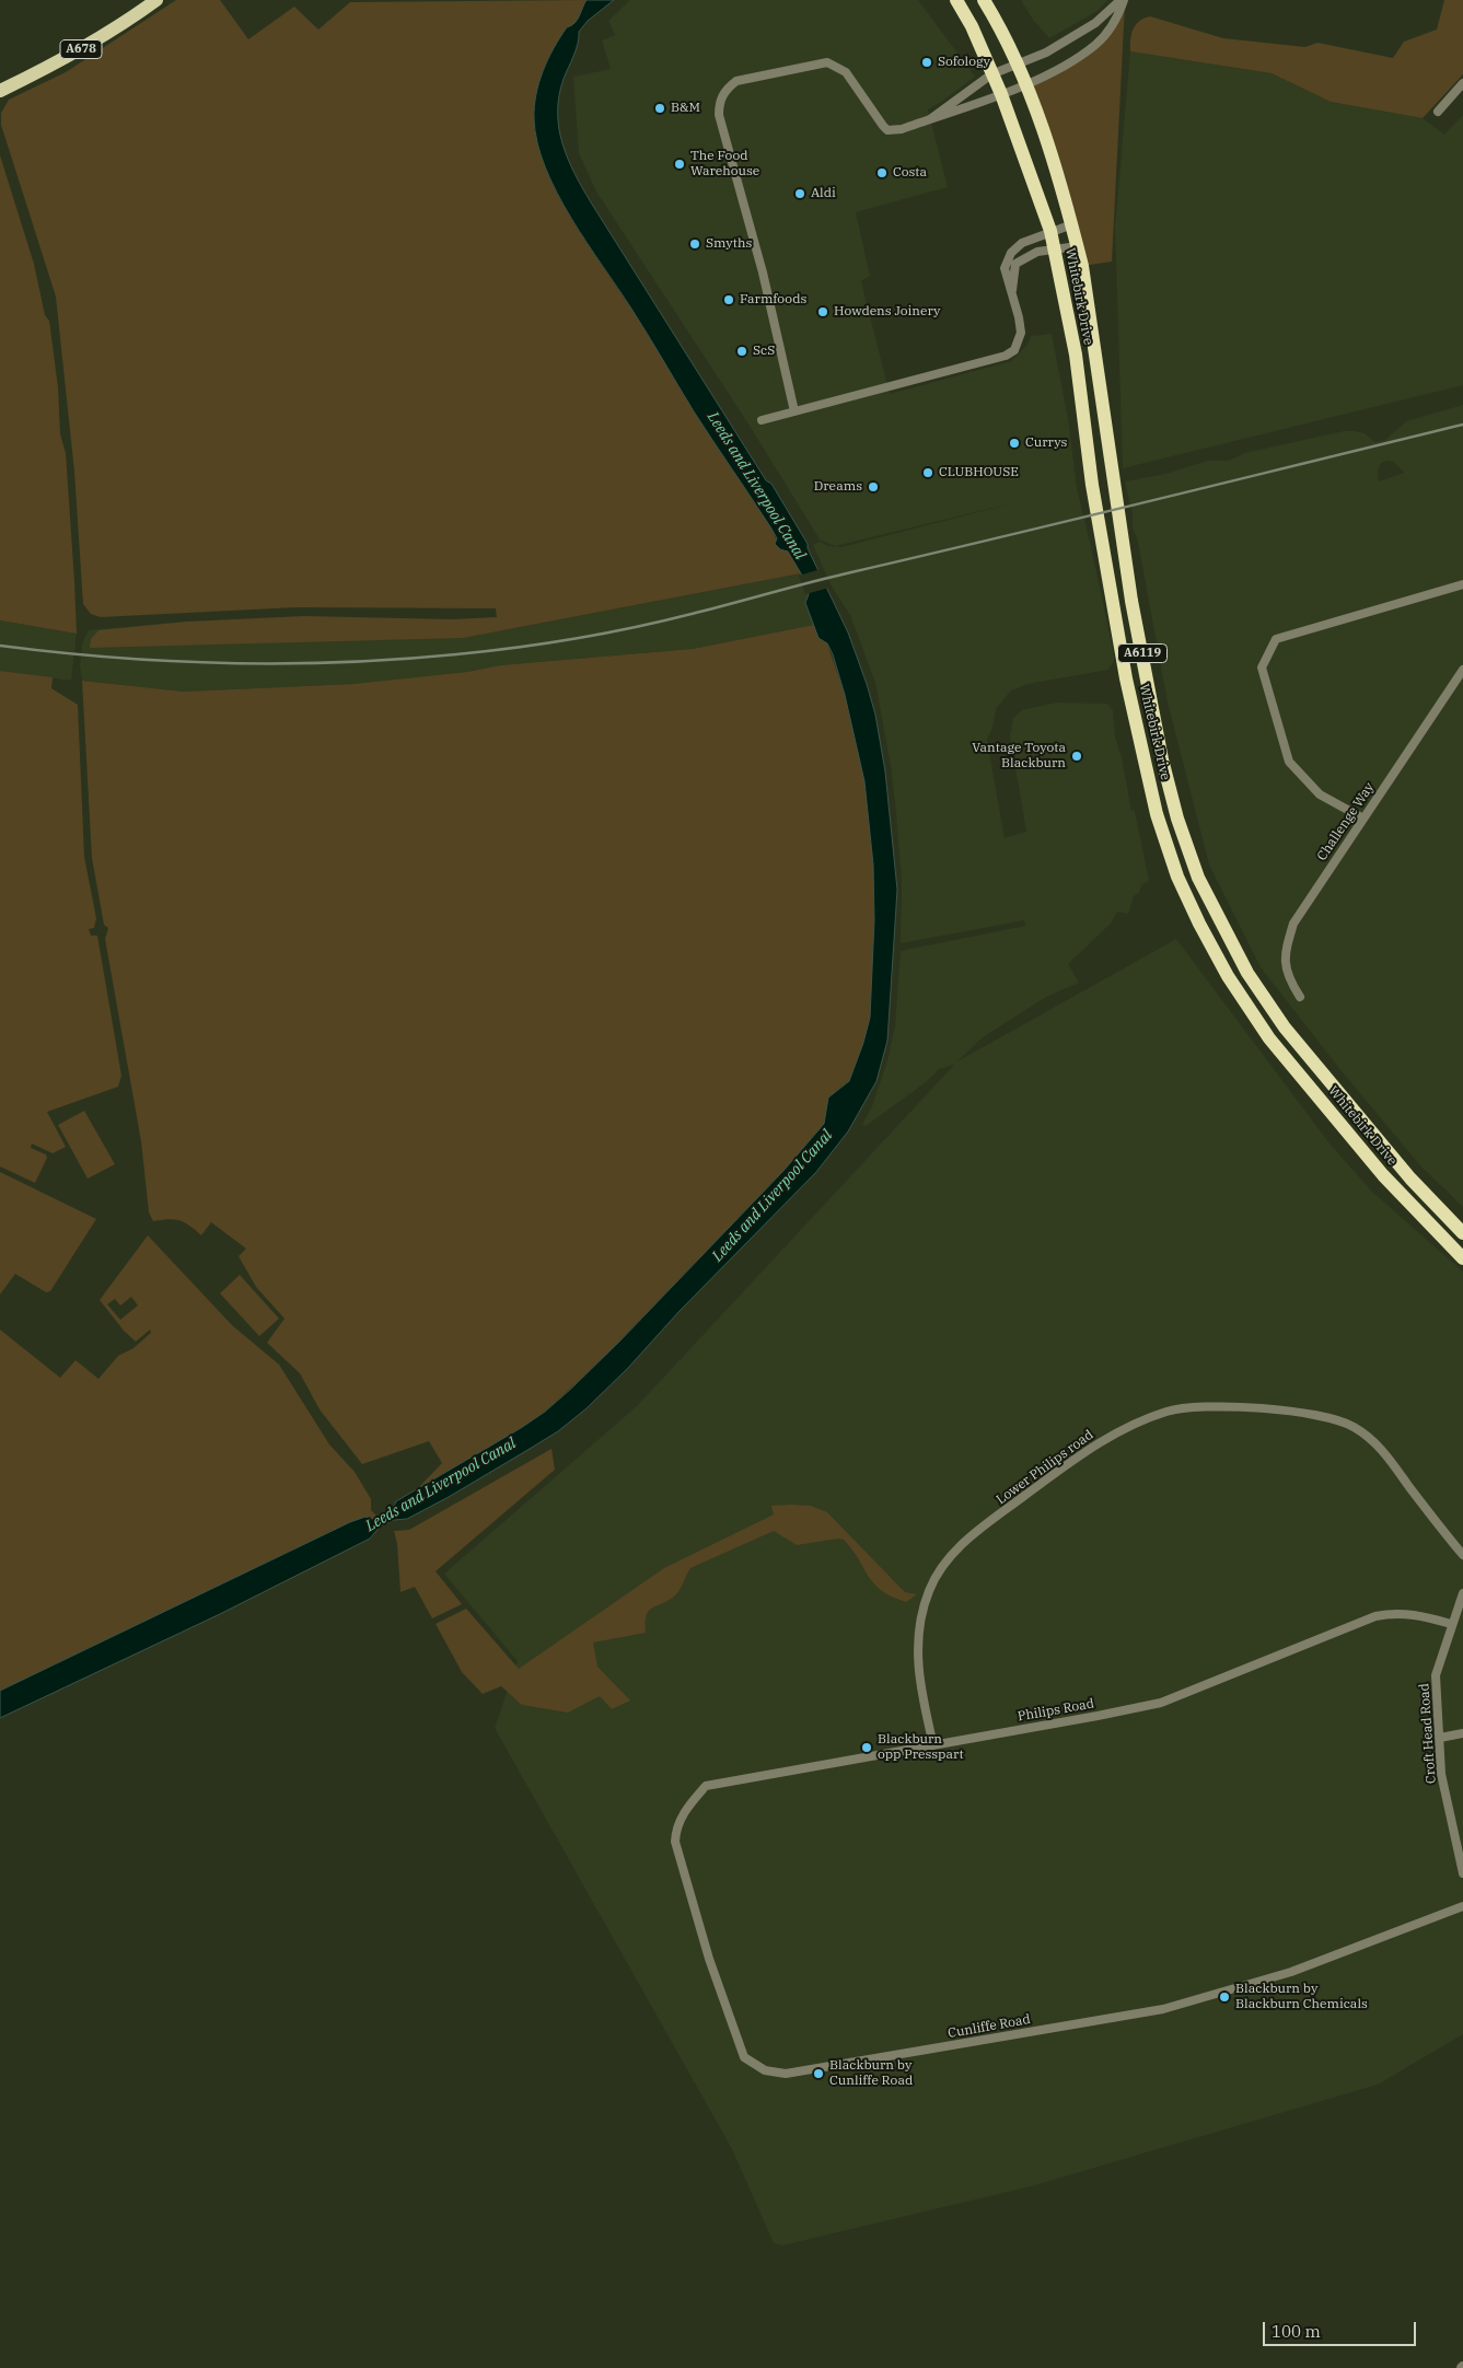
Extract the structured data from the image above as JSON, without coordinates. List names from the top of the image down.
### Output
{
  "streets": {
    "highway": ["Whitebirk Drive", "A6119"],
    "main road": ["A678"],
    "street": [
      "Challenge Way",
      "Lower Philips road",
      "Philips Road",
      "Croft Head Road",
      "Cunliffe Road"
    ]
  },
  "crossings": [
    ["Lower Philips road", "Philips Road"],
    ["Philips Road", "Croft Head Road"],
    ["Philips Road", "Cunliffe Road"]
  ],
  "water": ["Leeds and Liverpool Canal"],
  "places": [
    "Sofology",
    "B&M",
    "The Food Warehouse",
    "Costa",
    "Aldi",
    "Smyths",
    "Farmfoods",
    "Howdens Joinery",
    "ScS",
    "Currys",
    "CLUBHOUSE",
    "Dreams",
    "Vantage Toyota Blackburn",
    "Blackburn opp Presspart",
    "Blackburn by Blackburn Chemicals",
    "Blackburn by Cunliffe Road"
  ],
  "scale_bar": "100 m"
}
